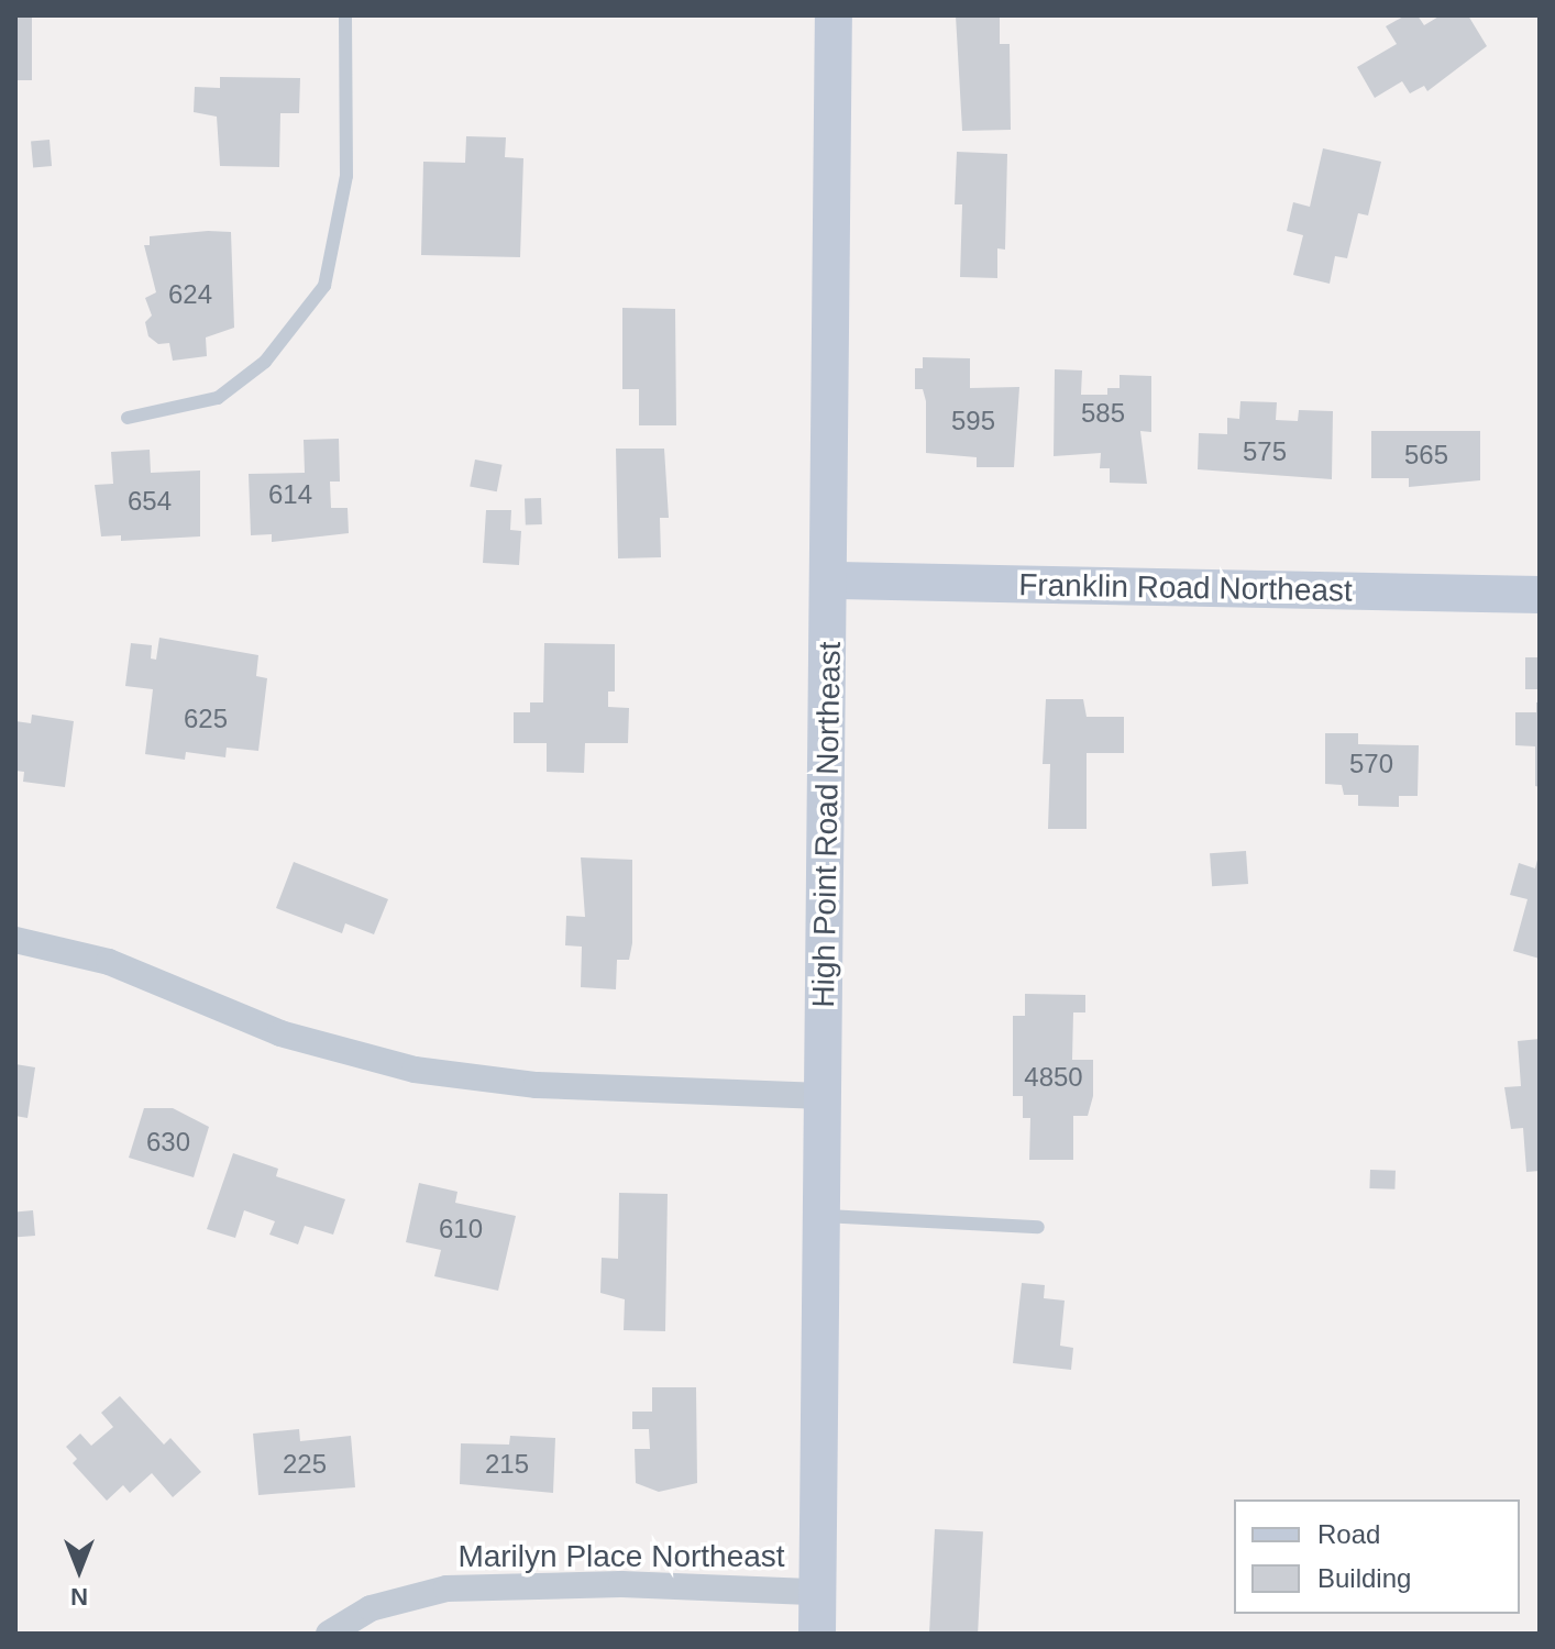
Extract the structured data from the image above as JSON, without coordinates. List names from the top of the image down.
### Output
{
  "streets": {
    "street": ["Franklin Road Northeast", "High Point Road Northeast", "Marilyn Place Northeast"]
  },
  "crossings": [
    ["Franklin Road Northeast", "High Point Road Northeast"],
    ["High Point Road Northeast", "Marilyn Place Northeast"]
  ],
  "house_numbers": [
    "624",
    "585",
    "595",
    "575",
    "565",
    "614",
    "654",
    "625",
    "570",
    "4850",
    "630",
    "610",
    "225",
    "215"
  ],
  "legend": ["Road", "Building"],
  "north": "bottom"
}
